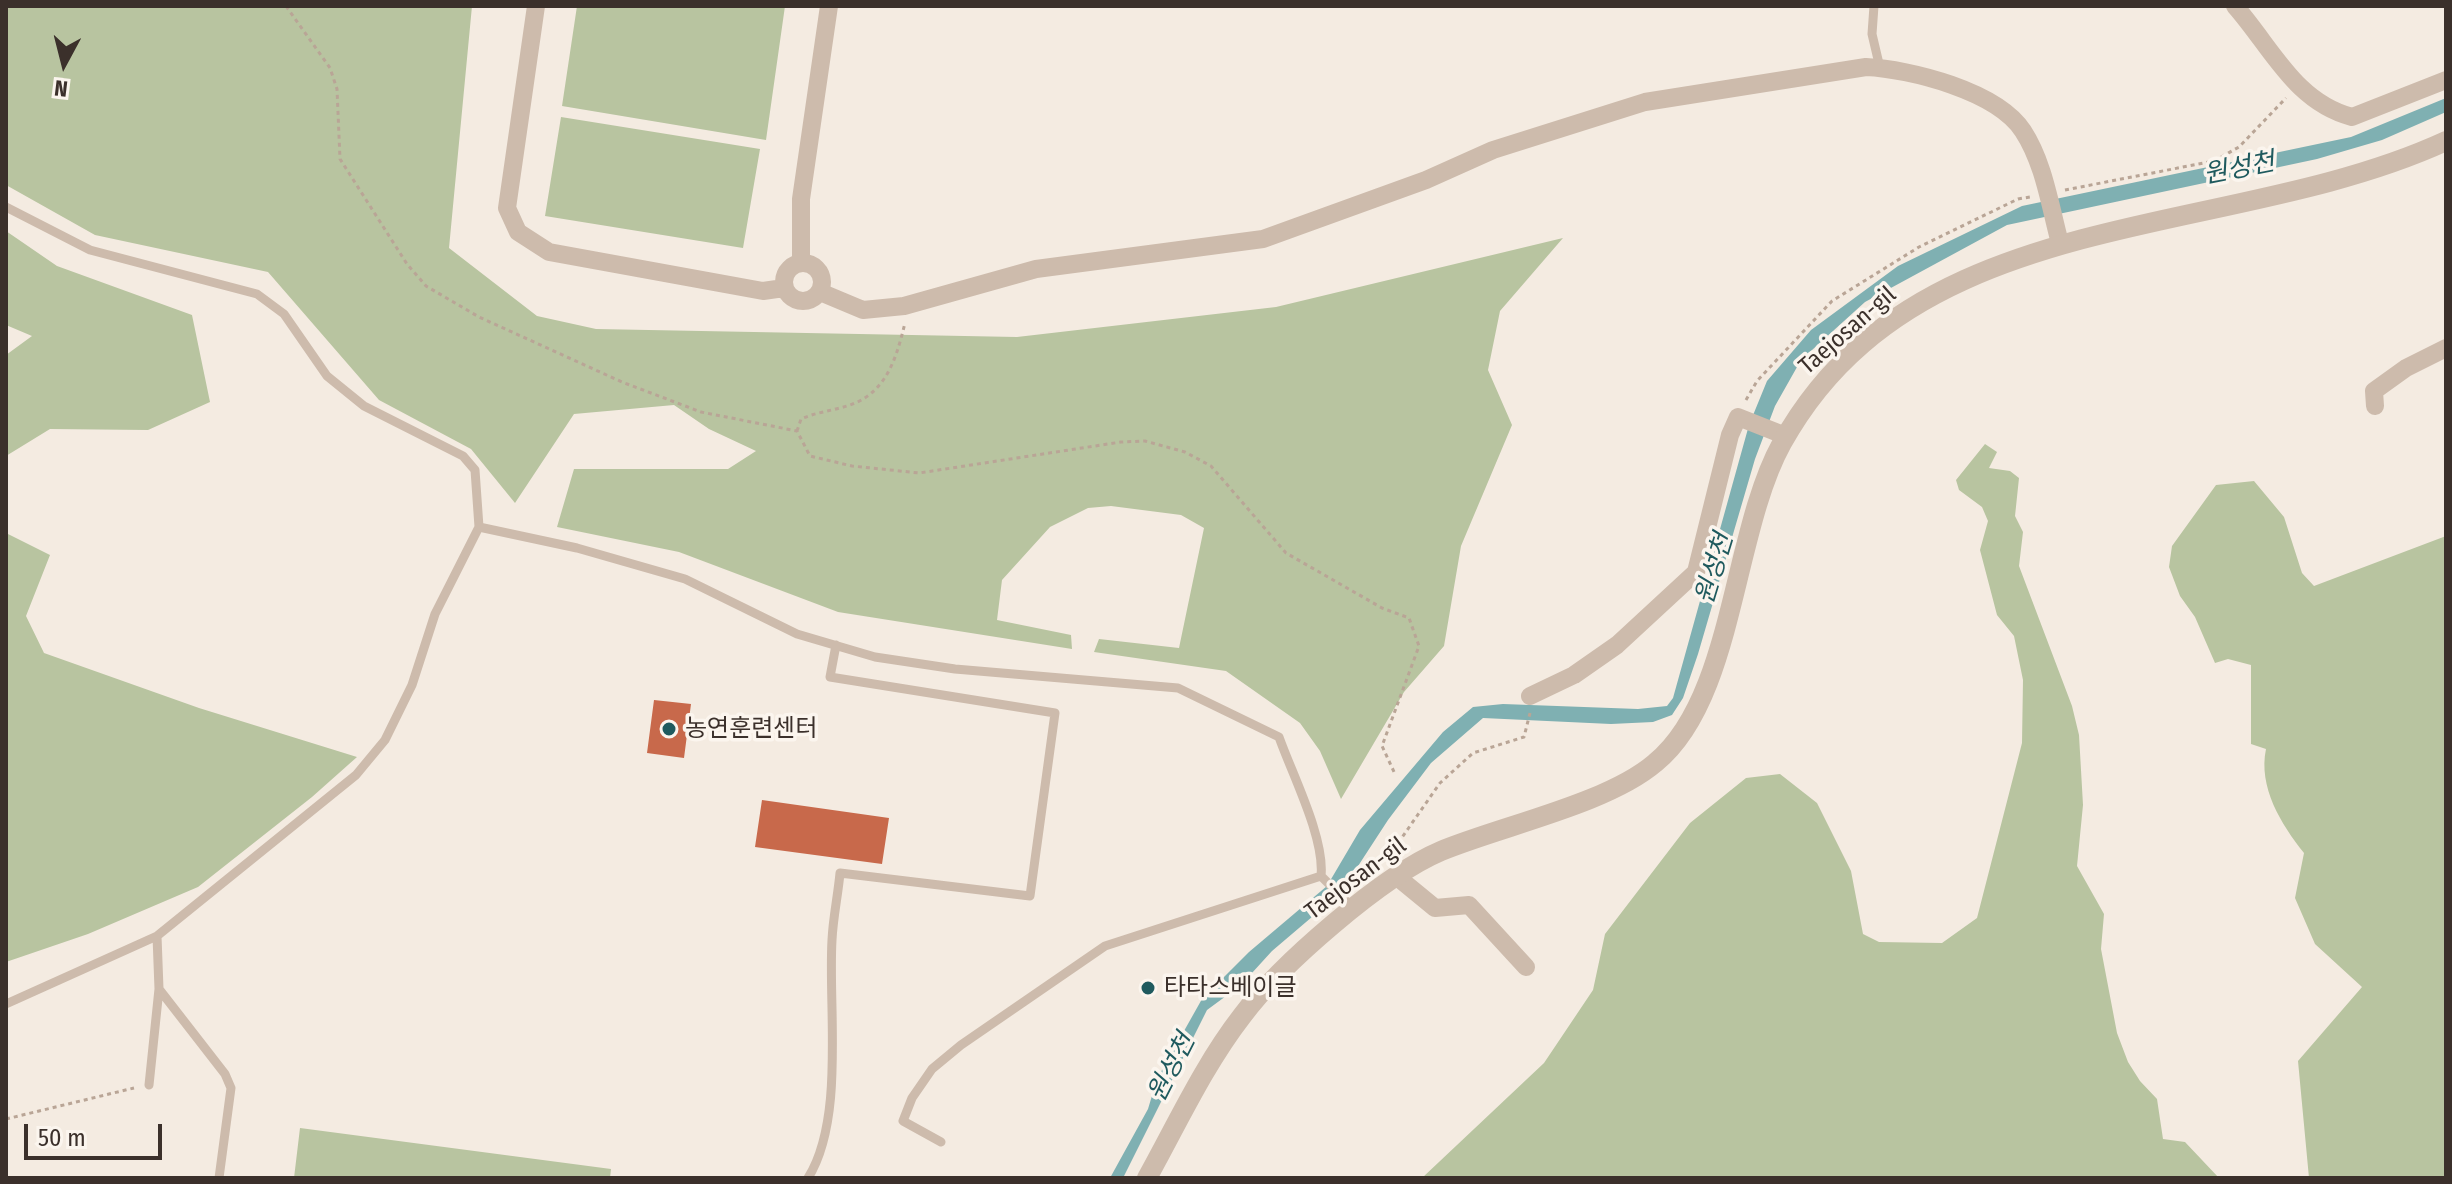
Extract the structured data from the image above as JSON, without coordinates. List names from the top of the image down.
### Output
{
  "streets": {
    "street": ["Taejosan-gil"]
  },
  "water": ["원성천"],
  "places": ["농연훈련센터", "타타스베이글"],
  "scale_bar": "50 m",
  "north": "bottom"
}
